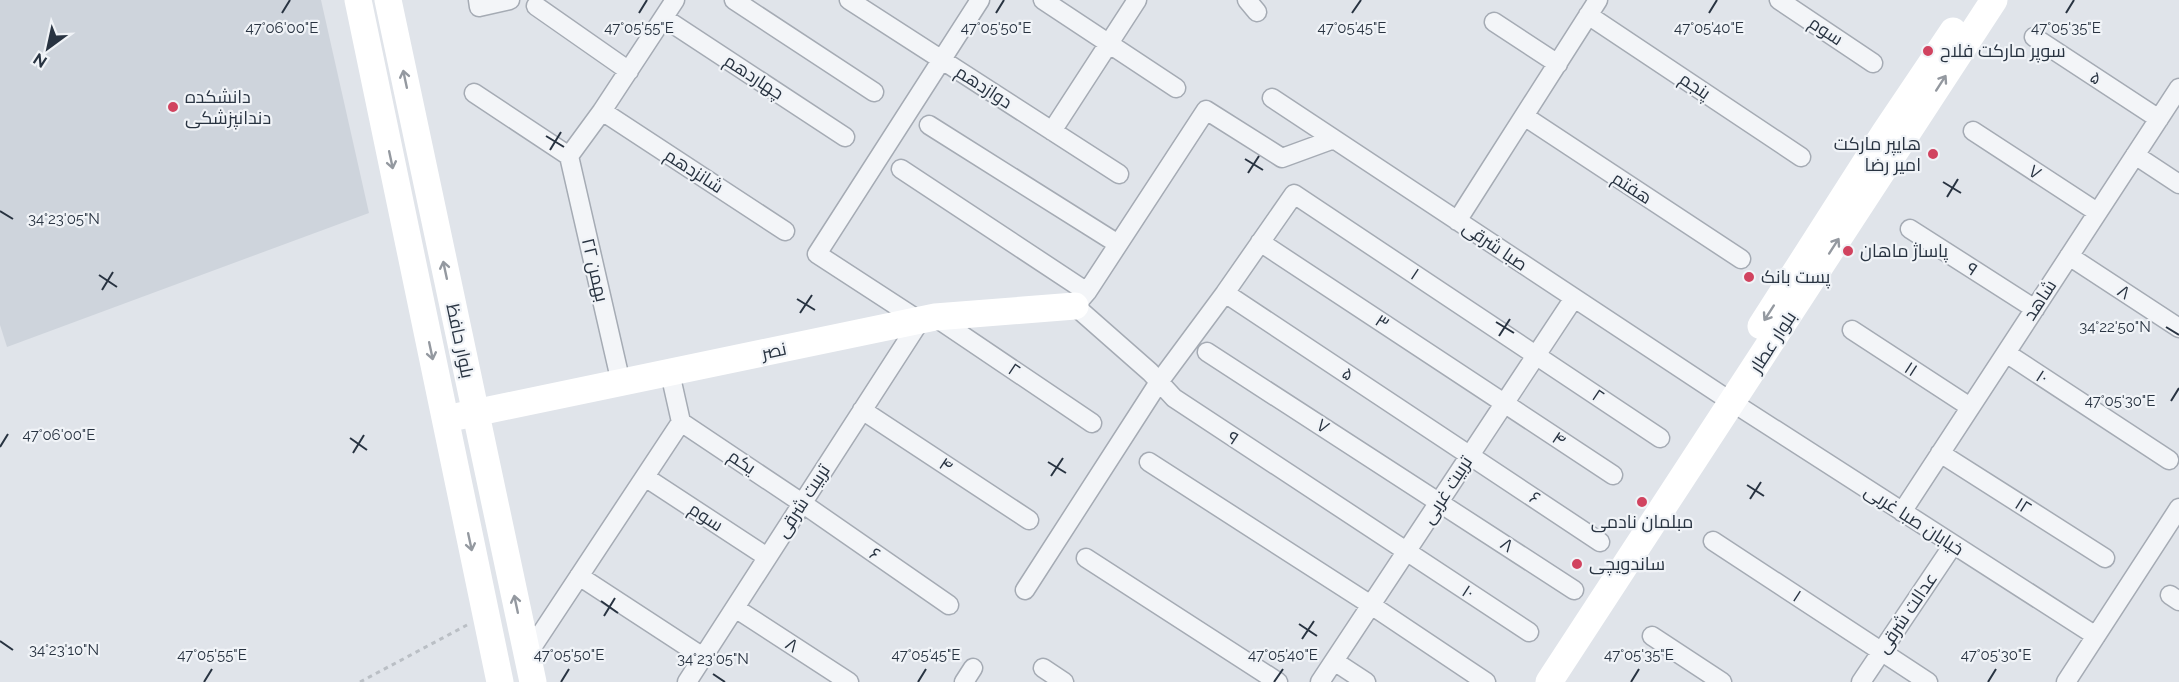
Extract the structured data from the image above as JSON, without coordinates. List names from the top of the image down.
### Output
{
  "streets": {
    "street": [
      "سوم",
      "چهاردهم",
      "۵",
      "پنجم",
      "دوازدهم",
      "شانزدهم",
      "۷",
      "هفتم",
      "صبا شرقی",
      "۹",
      "۲۲ بهمن",
      "۱",
      "۸",
      "شاهد",
      "۳",
      "بلوار حافظ",
      "بلوار عطار",
      "نصر",
      "۱۱",
      "۲",
      "۱۰",
      "۴",
      "یکم",
      "تربیت غربی",
      "۶",
      "تربیت شرقی",
      "۱۲",
      "خیابان صبا غربی",
      "عدالت شرقی"
    ]
  },
  "crossings": [
    ["سوم", "تربیت شرقی"],
    ["۵", "شاهد"],
    ["۵", "تربیت غربی"],
    ["۵", "۶"],
    ["دوازدهم", "۲"],
    ["۷", "۸"],
    ["۷", "شاهد"],
    ["۷", "تربیت غربی"],
    ["صبا شرقی", "بلوار عطار"],
    ["صبا شرقی", "تربیت غربی"],
    ["صبا شرقی", "خیابان صبا غربی"],
    ["۹", "شاهد"],
    ["۹", "نصر"],
    ["۹", "۱۰"],
    ["۹", "تربیت غربی"],
    ["۲۲ بهمن", "نصر"],
    ["۱", "۳"],
    ["۱", "۲"],
    ["۱", "تربیت غربی"],
    ["۱", "عدالت شرقی"],
    ["۸", "شاهد"],
    ["۸", "تربیت غربی"],
    ["۸", "تربیت شرقی"],
    ["شاهد", "۱۱"],
    ["شاهد", "۱۰"],
    ["شاهد", "۱۲"],
    ["شاهد", "خیابان صبا غربی"],
    ["۳", "۴"],
    ["۳", "تربیت غربی"],
    ["بلوار حافظ", "نصر"],
    ["بلوار عطار", "خیابان صبا غربی"],
    ["نصر", "۲"],
    ["نصر", "تربیت شرقی"],
    ["۲", "تربیت غربی"],
    ["۲", "تربیت شرقی"],
    ["۱۰", "تربیت غربی"],
    ["۴", "تربیت غربی"],
    ["۴", "تربیت شرقی"],
    ["یکم", "۶"],
    ["یکم", "تربیت شرقی"],
    ["تربیت غربی", "۶"],
    ["۶", "تربیت شرقی"],
    ["خیابان صبا غربی", "عدالت شرقی"]
  ],
  "places": [
    "سوپر مارکت فلاح",
    "دانشکده دندانپزشکی",
    "هایپر مارکت امیر رضا",
    "پاساژ ماهان",
    "پست بانک",
    "مبلمان نادمی",
    "ساندویچی"
  ],
  "north": "bottom left",
  "coordinates": [
    "47°06'00\"E",
    "47°05'55\"E",
    "47°05'50\"E",
    "47°05'45\"E",
    "47°05'40\"E",
    "47°05'35\"E",
    "34°23'05\"N",
    "34°22'50\"N",
    "47°05'30\"E",
    "34°23'10\"N"
  ]
}
